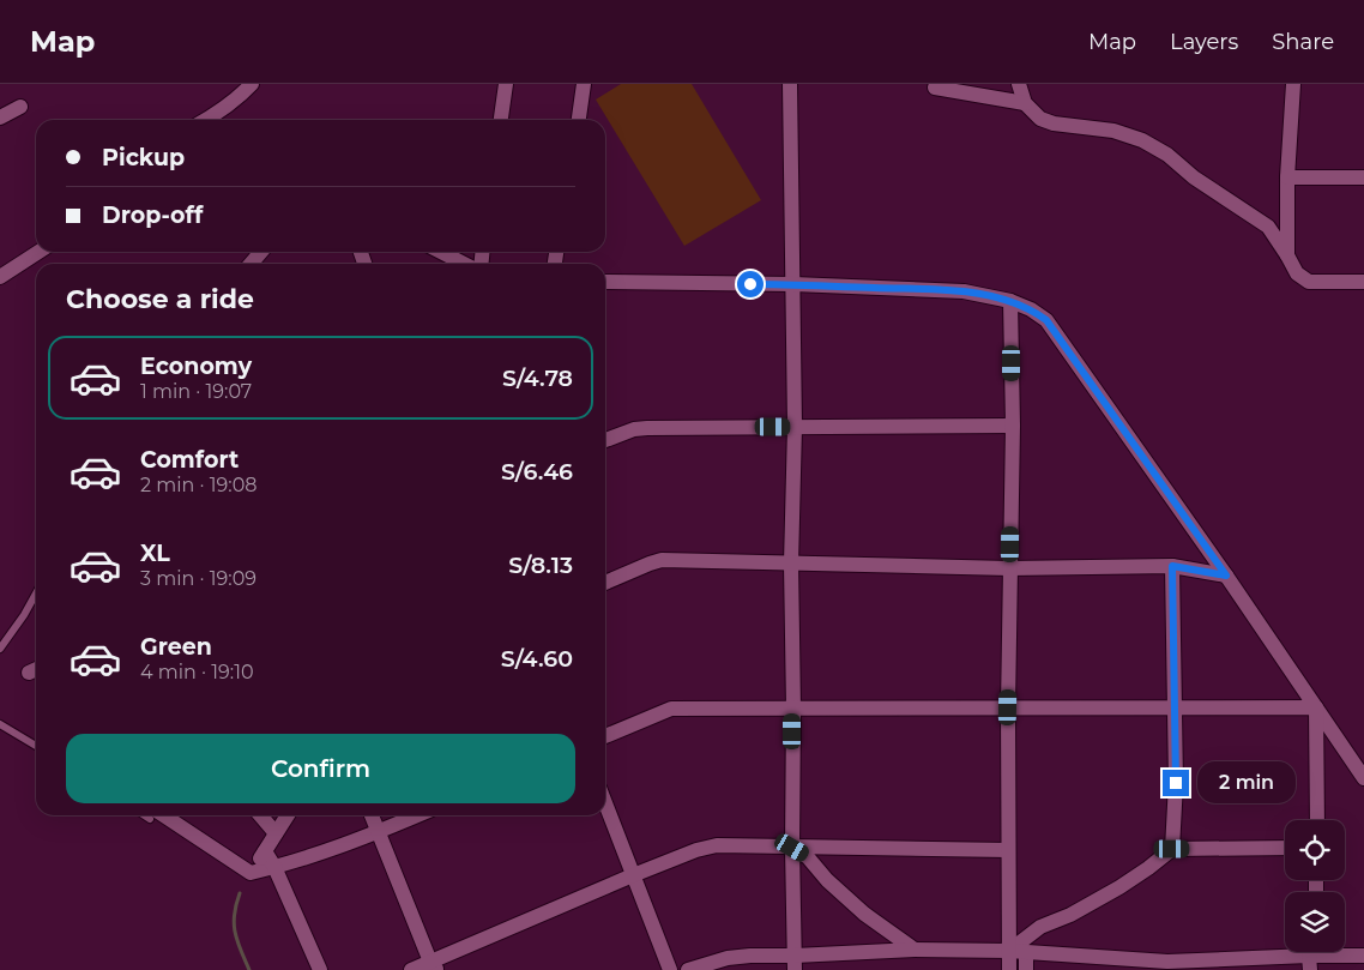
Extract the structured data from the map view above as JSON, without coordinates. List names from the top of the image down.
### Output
{
  "page": {
    "header": "Map",
    "nav": ["Map", "Layers", "Share"],
    "banner": ["Pickup", "Drop-off"],
    "heading": "Choose a ride",
    "list": [
      {
        "name": "Economy",
        "note": "1 min · 19:07",
        "value": "S/4.78"
      },
      {
        "name": "Comfort",
        "note": "2 min · 19:08",
        "value": "S/6.46"
      },
      {
        "name": "XL",
        "note": "3 min · 19:09",
        "value": "S/8.13"
      },
      {
        "name": "Green",
        "note": "4 min · 19:10",
        "value": "S/4.60"
      }
    ],
    "buttons": "Confirm",
    "bubble": "2 min"
  }
}
